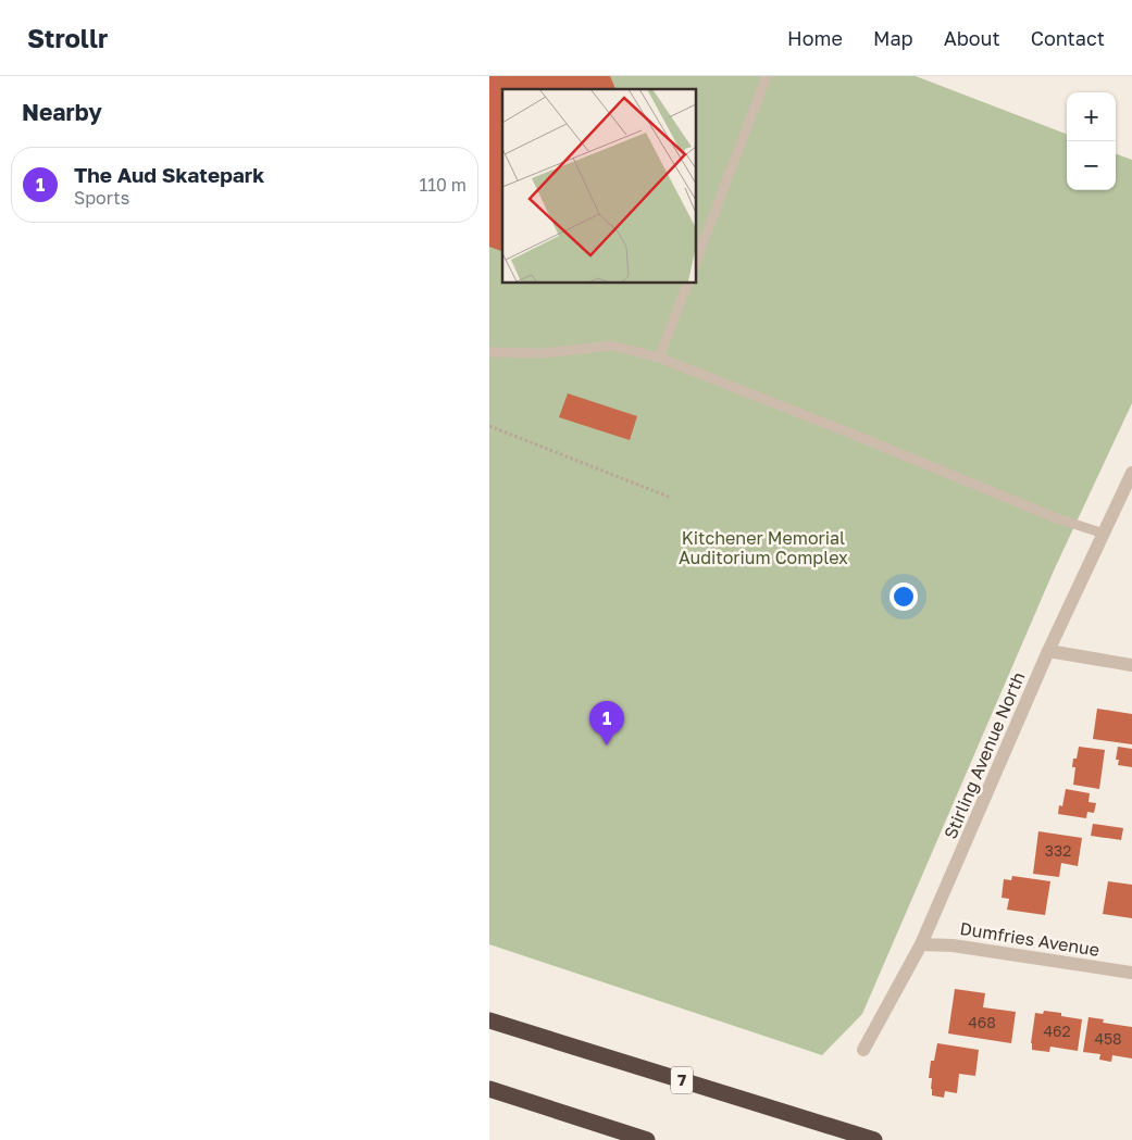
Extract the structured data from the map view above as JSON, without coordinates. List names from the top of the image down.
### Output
{
  "streets": {
    "highway": ["7"],
    "street": ["Stirling Avenue North", "Dumfries Avenue"]
  },
  "crossings": [
    ["Stirling Avenue North", "Dumfries Avenue"]
  ],
  "parks": ["Kitchener Memorial Auditorium Complex"],
  "house_numbers": [
    "332",
    "468",
    "462",
    "458"
  ],
  "page": {
    "header": "Strollr",
    "nav": [
      "Home",
      "Map",
      "About",
      "Contact"
    ],
    "heading": "Nearby",
    "map_buttons": ["+", "−"],
    "list": [
      {
        "mark": "1",
        "name": "The Aud Skatepark",
        "note": "Sports",
        "value": "110 m"
      }
    ],
    "pins": "1"
  }
}
